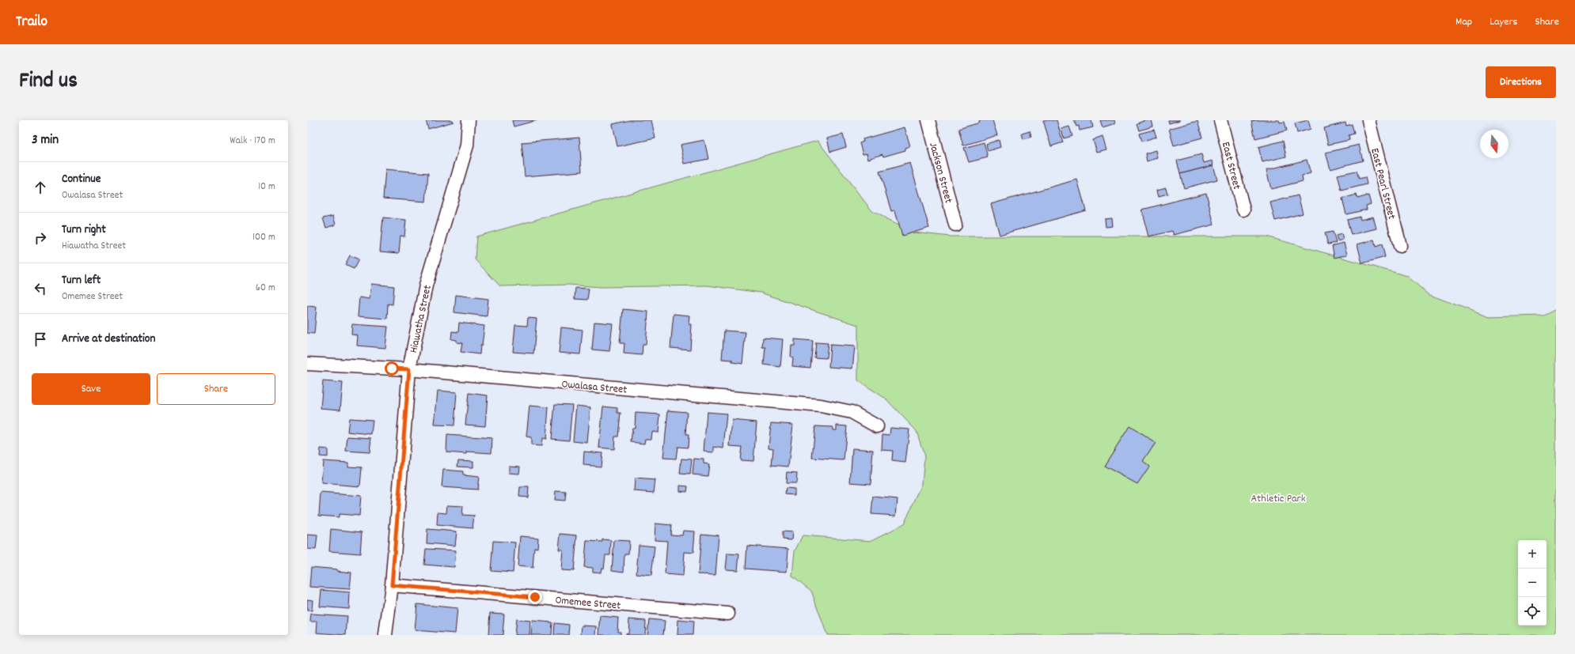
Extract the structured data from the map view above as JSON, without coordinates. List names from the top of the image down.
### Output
{
  "streets": {
    "street": [
      "East Street",
      "Jackson Street",
      "East Pearl Street",
      "Hiawatha Street",
      "Owalasa Street",
      "Omemee Street"
    ]
  },
  "crossings": [
    ["Hiawatha Street", "Owalasa Street"],
    ["Hiawatha Street", "Omemee Street"]
  ],
  "parks": ["Athletic Park"],
  "north": "bottom",
  "page": {
    "header": "Trailo",
    "nav": ["Map", "Layers", "Share"],
    "title": "Find us",
    "buttons": [
      "Directions",
      ["Save", "Share"]
    ],
    "heading": ["3 min", "Walk · 170 m"],
    "list": [
      ["Continue", "Owalasa Street", "10 m"],
      ["Turn right", "Hiawatha Street", "100 m"],
      ["Turn left", "Omemee Street", "60 m"],
      "Arrive at destination"
    ],
    "map_buttons": ["+", "−"]
  }
}
